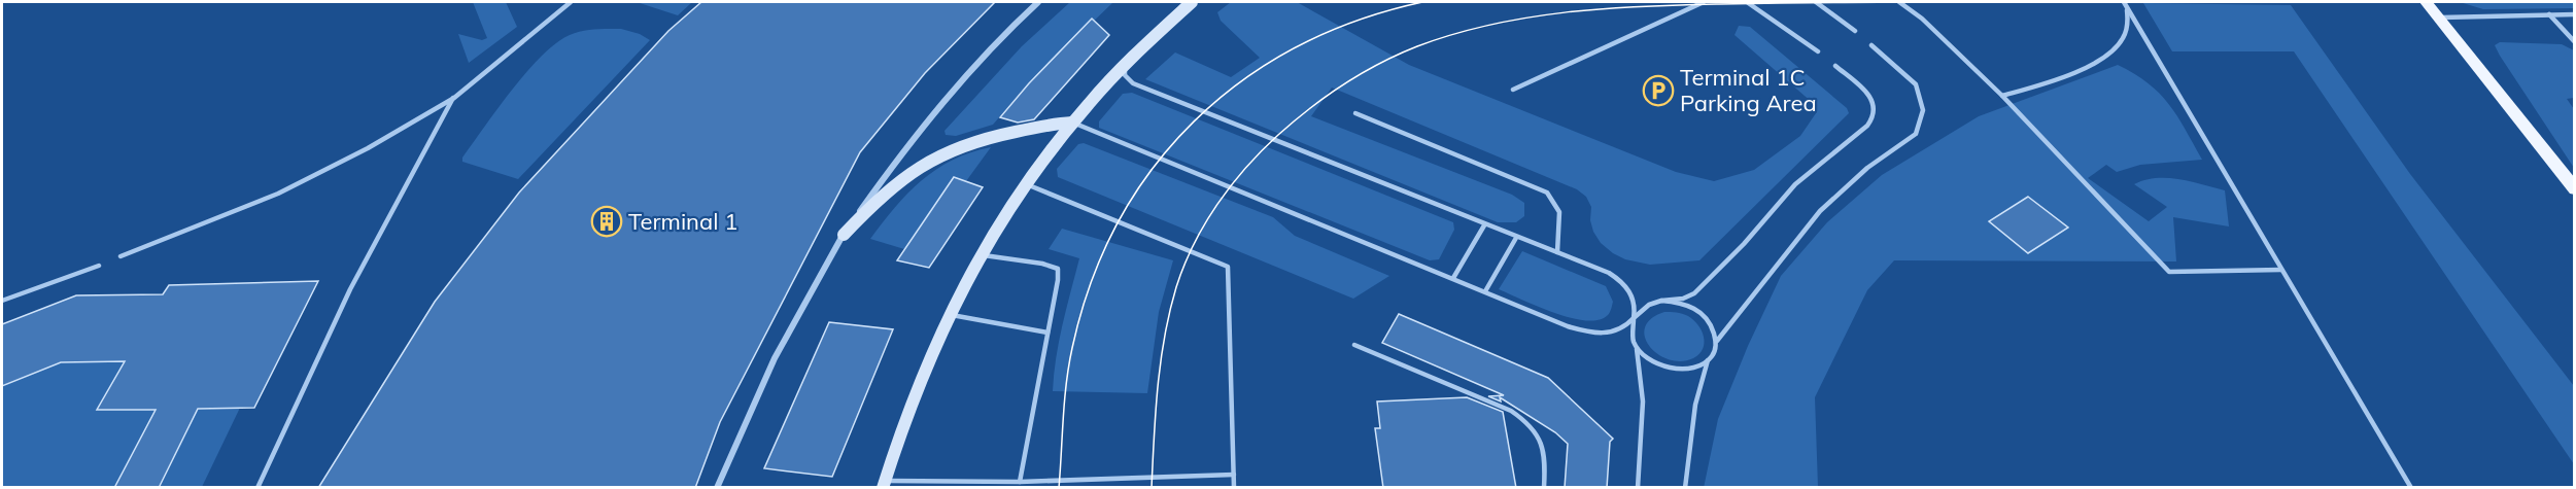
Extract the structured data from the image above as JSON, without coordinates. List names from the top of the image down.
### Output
{
  "places": {
    "parking": ["Terminal 1C Parking Area"],
    "building": ["Terminal 1"]
  }
}
